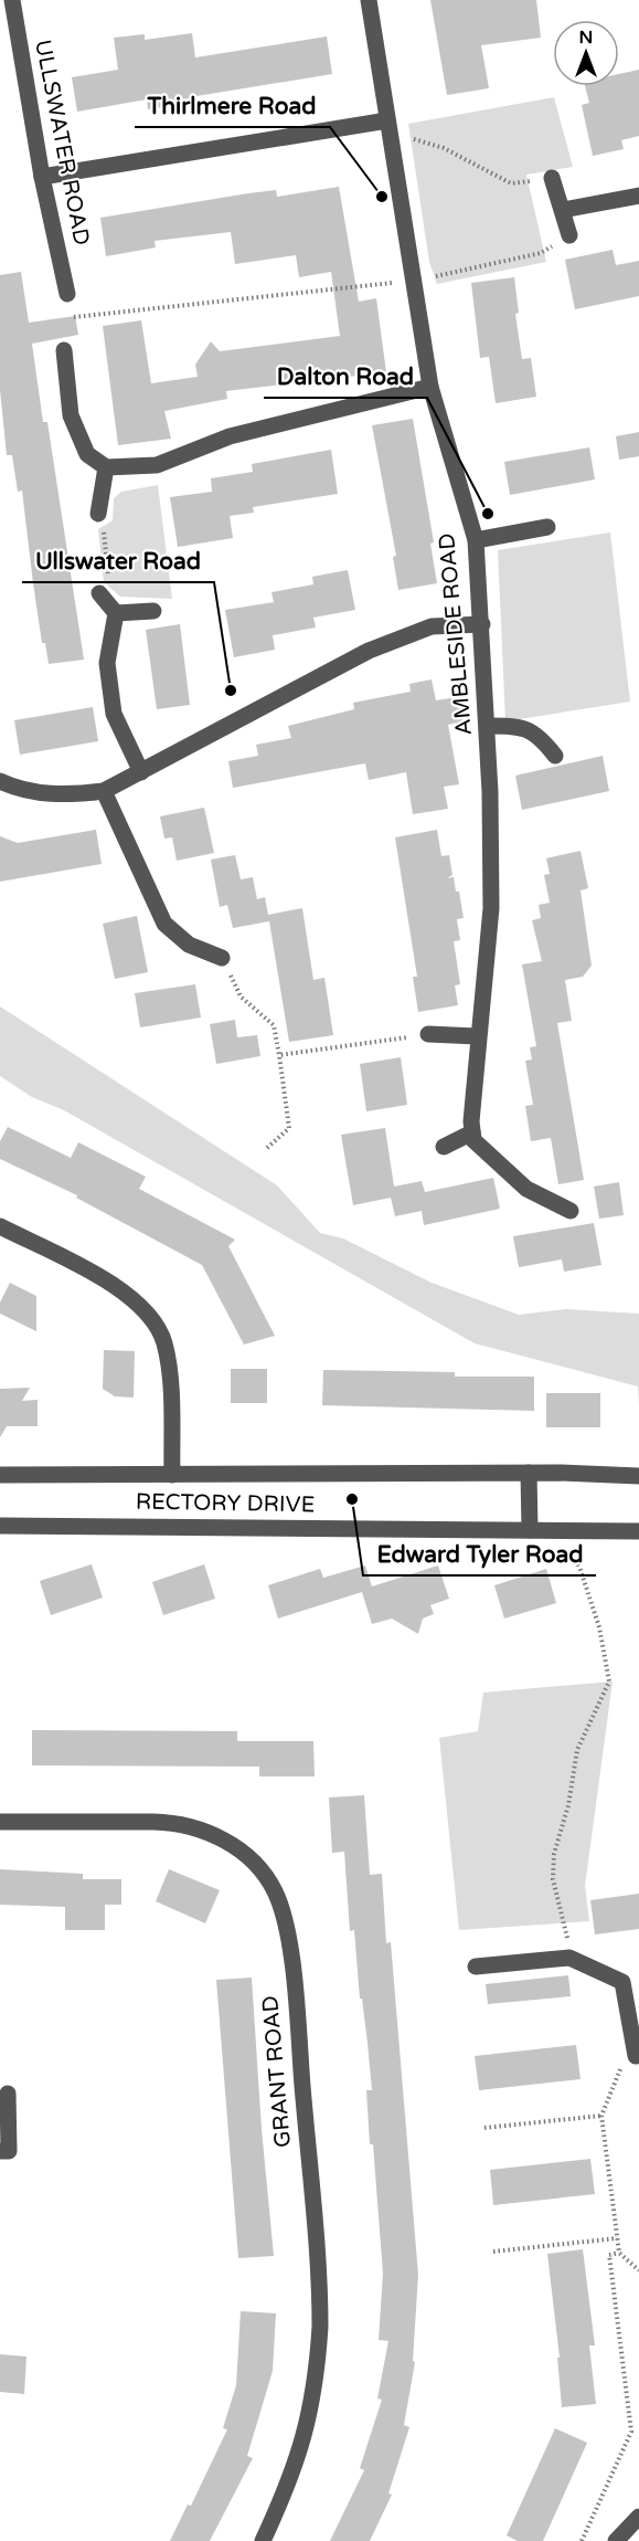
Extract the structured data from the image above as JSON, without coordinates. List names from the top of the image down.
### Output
{
  "streets": {
    "street": [
      "ULLSWATER ROAD",
      "AMBLESIDE ROAD",
      "RECTORY DRIVE",
      "GRANT ROAD"
    ]
  },
  "places": [
    "Thirlmere Road",
    "Dalton Road",
    "Ullswater Road",
    "Edward Tyler Road"
  ],
  "north": "top"
}
